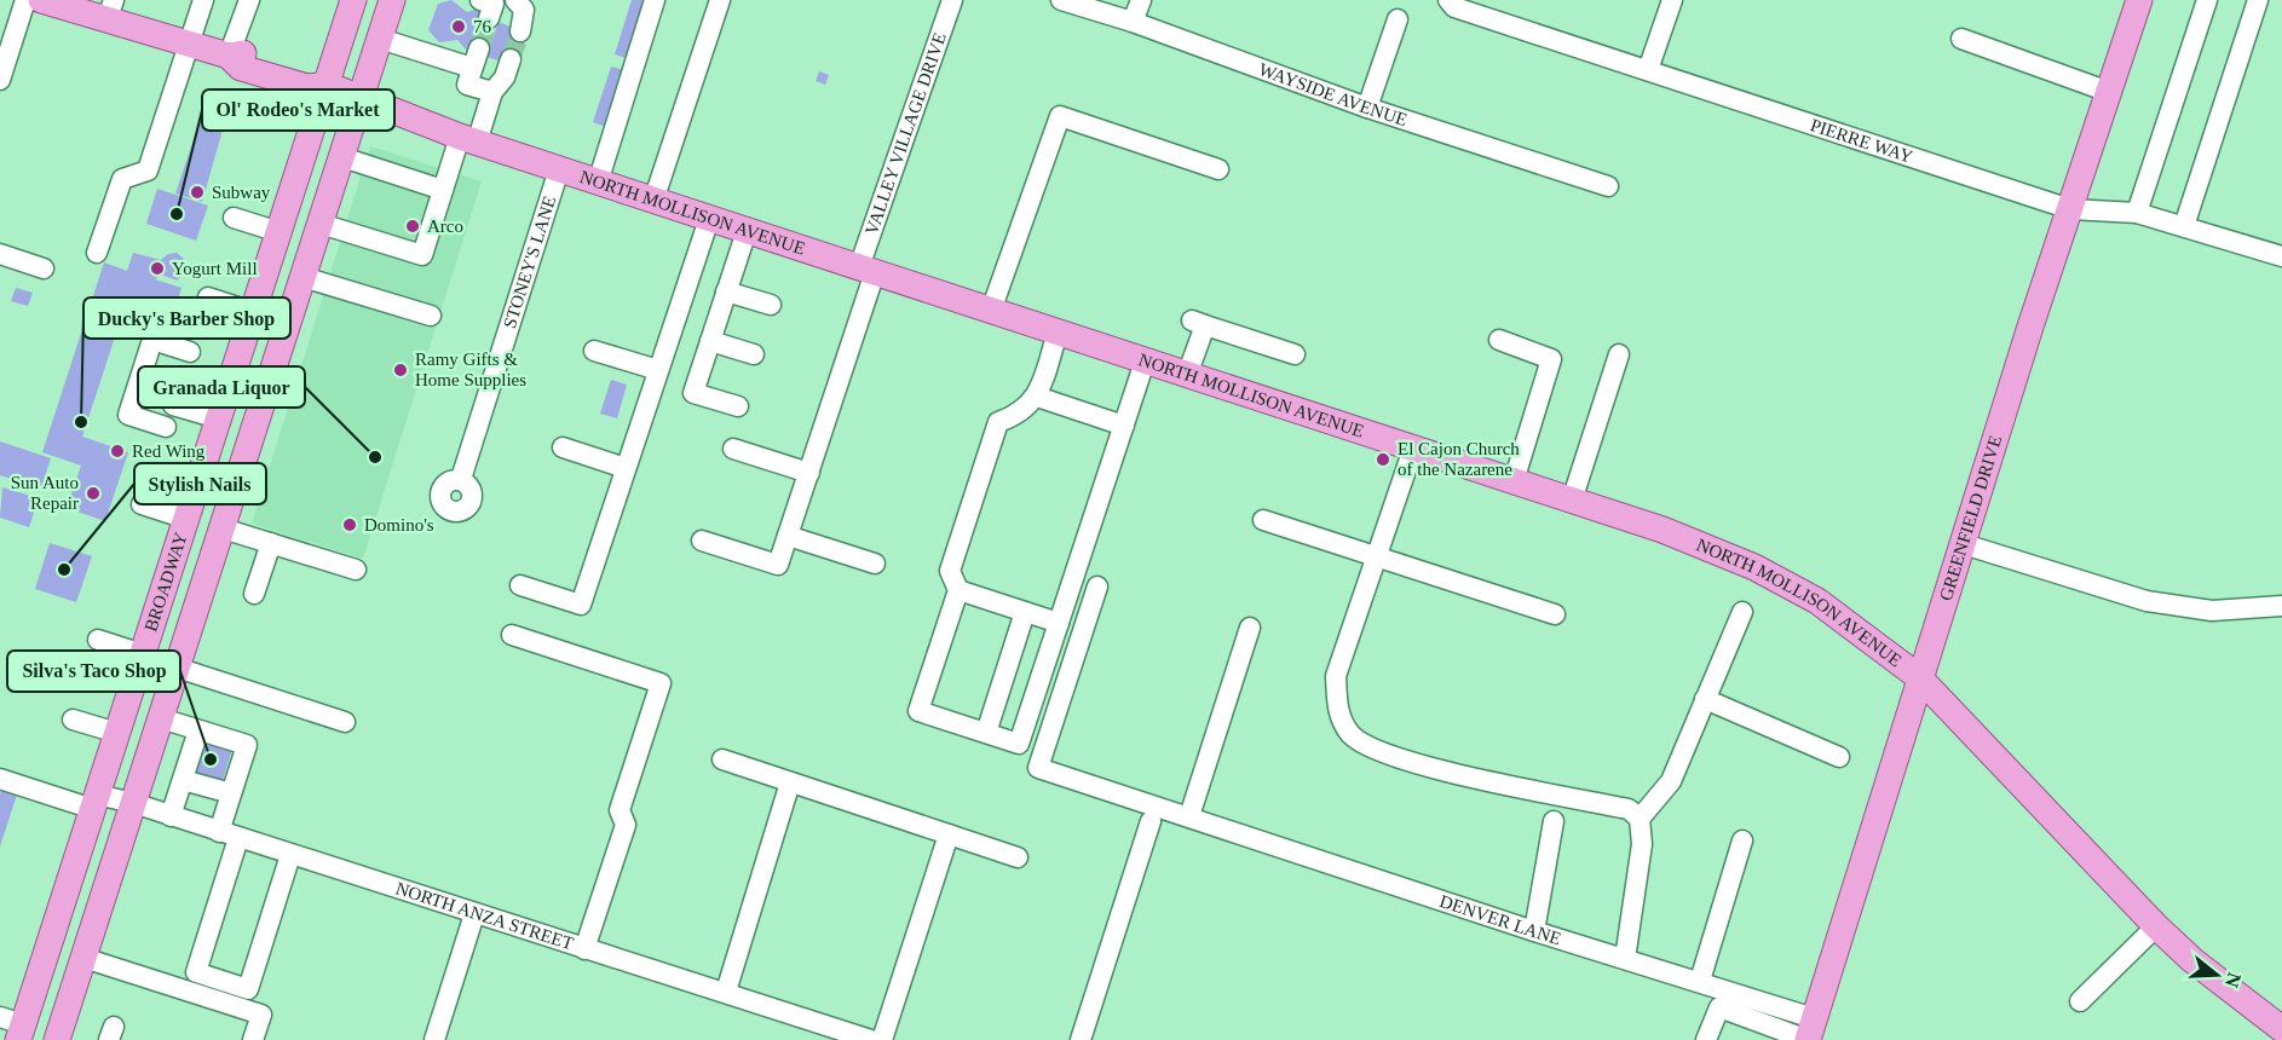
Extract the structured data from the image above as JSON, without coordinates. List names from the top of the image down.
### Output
{
  "streets": {
    "main road": ["NORTH MOLLISON AVENUE", "GREENFIELD DRIVE", "BROADWAY"],
    "street": [
      "WAYSIDE AVENUE",
      "VALLEY VILLAGE DRIVE",
      "PIERRE WAY",
      "STONEY'S LANE",
      "NORTH ANZA STREET",
      "DENVER LANE"
    ]
  },
  "crossings": [
    ["VALLEY VILLAGE DRIVE", "NORTH MOLLISON AVENUE"],
    ["PIERRE WAY", "GREENFIELD DRIVE"],
    ["NORTH MOLLISON AVENUE", "STONEY'S LANE"],
    ["NORTH MOLLISON AVENUE", "GREENFIELD DRIVE"],
    ["NORTH MOLLISON AVENUE", "BROADWAY"],
    ["GREENFIELD DRIVE", "DENVER LANE"],
    ["BROADWAY", "NORTH ANZA STREET"]
  ],
  "places": [
    "76",
    "Subway",
    "Ol' Rodeo's Market",
    "Arco",
    "Yogurt Mill",
    "Ramy Gifts & Home Supplies",
    "Ducky's Barber Shop",
    "Red Wing",
    "Granada Liquor",
    "El Cajon Church of the Nazarene",
    "Sun Auto Repair",
    "Domino's",
    "Stylish Nails",
    "Silva's Taco Shop"
  ],
  "north": "right"
}
